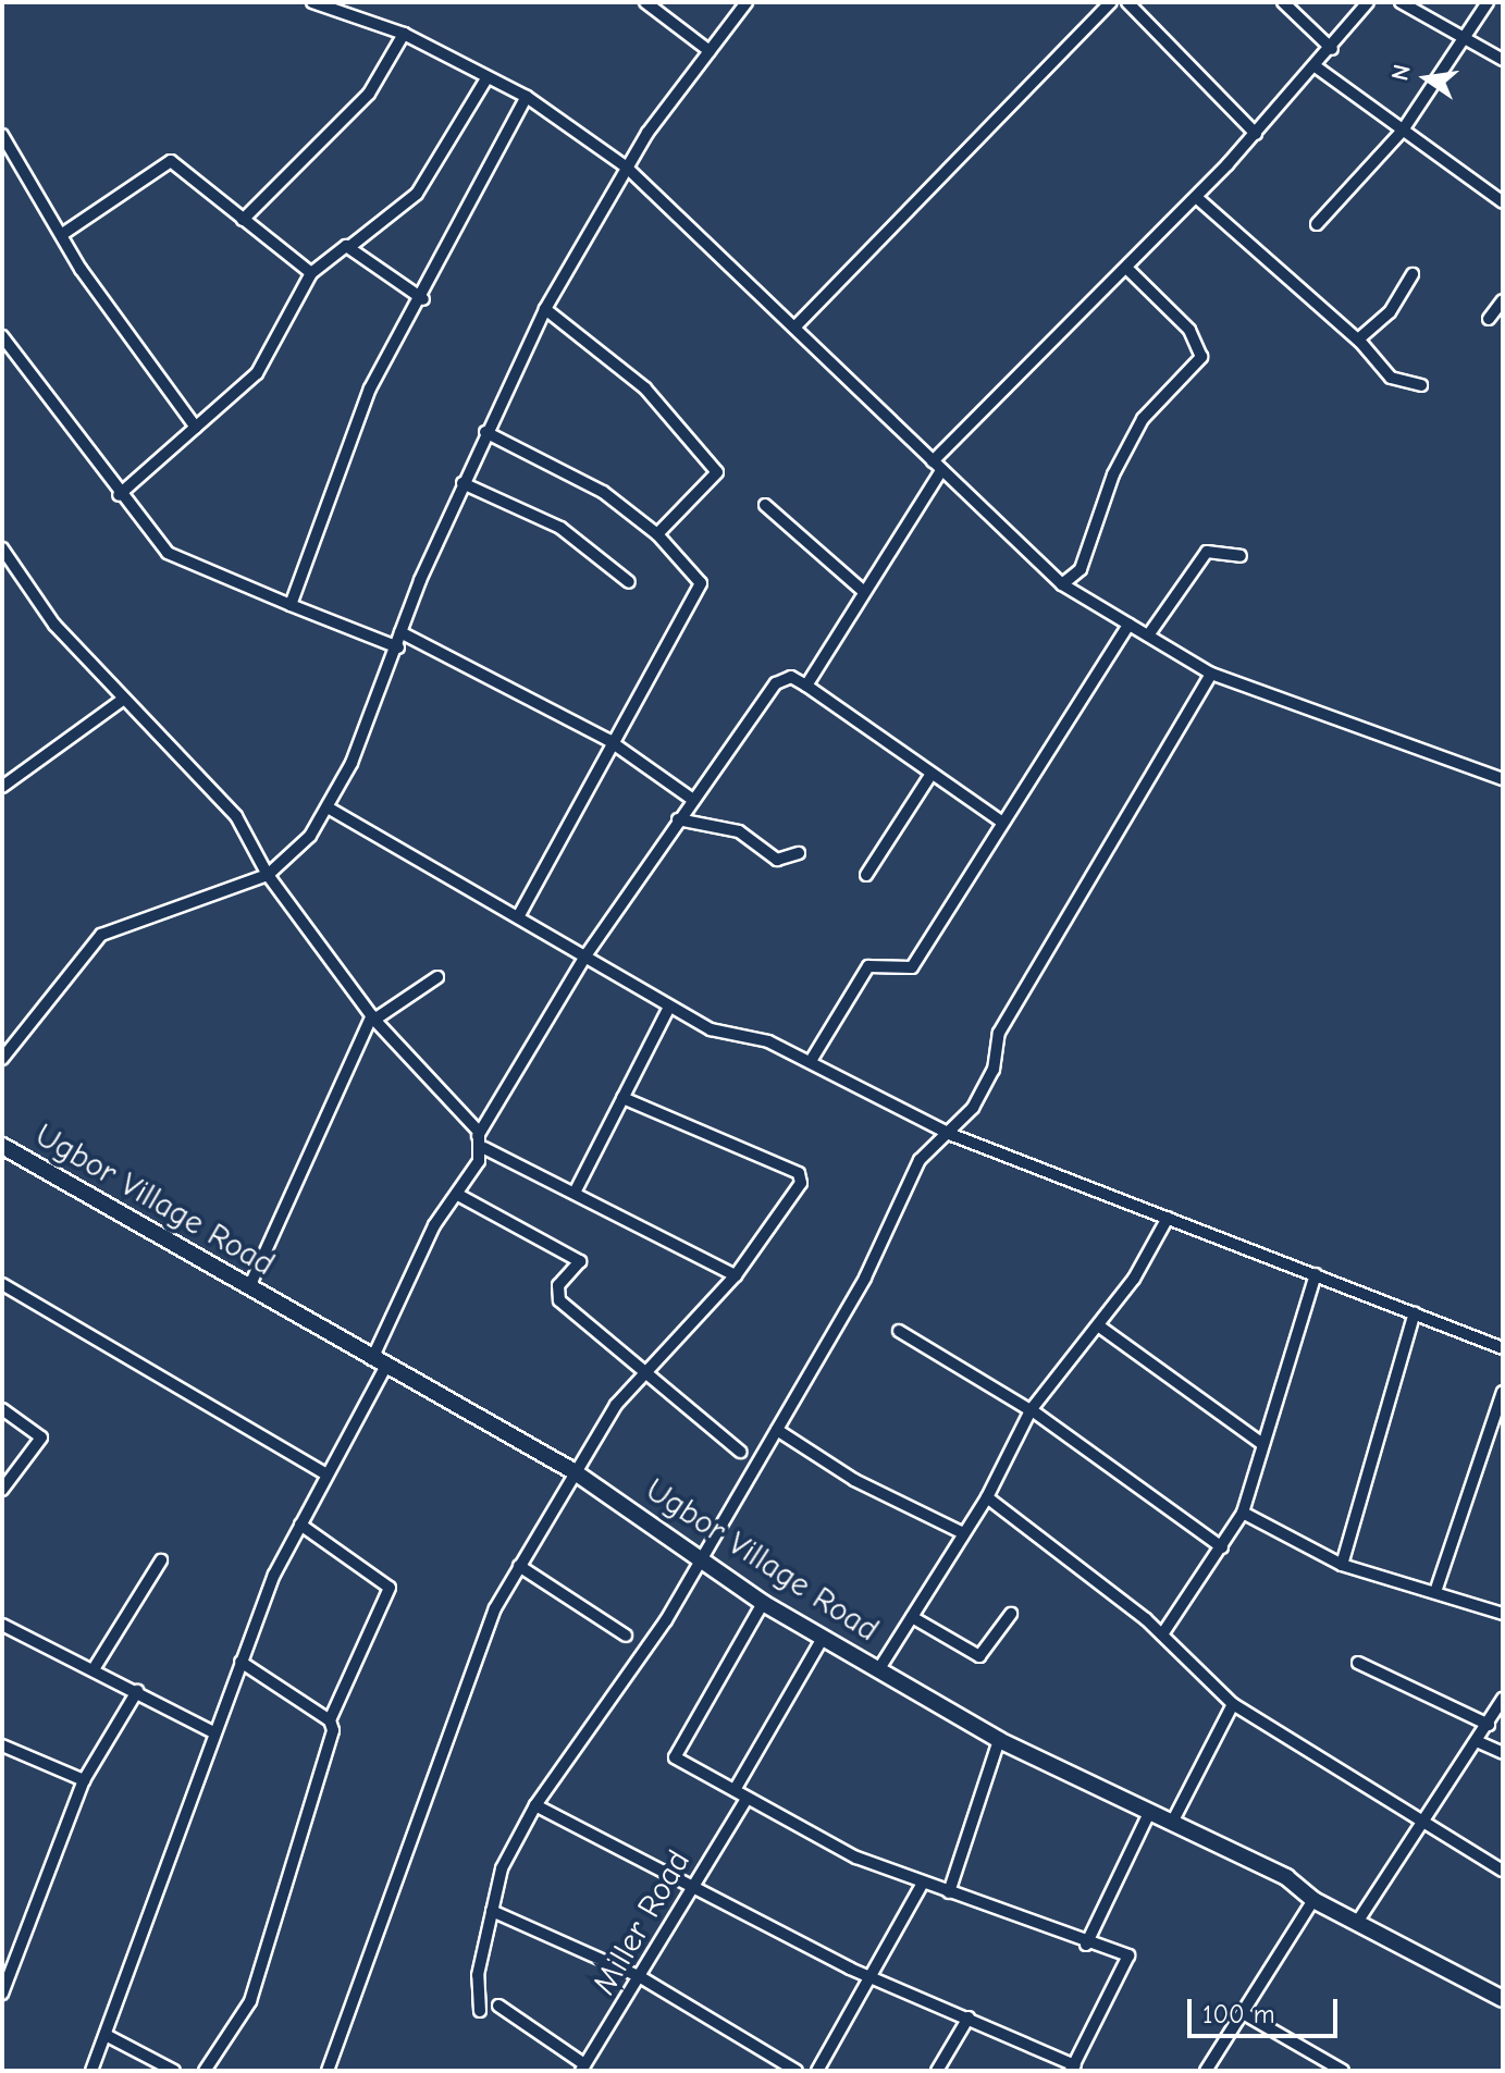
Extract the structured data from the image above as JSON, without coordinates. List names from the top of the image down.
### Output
{
  "streets": {
    "street": ["Ugbor Village Road", "Miller Road"]
  },
  "scale_bar": "100 m",
  "north": "left"
}
